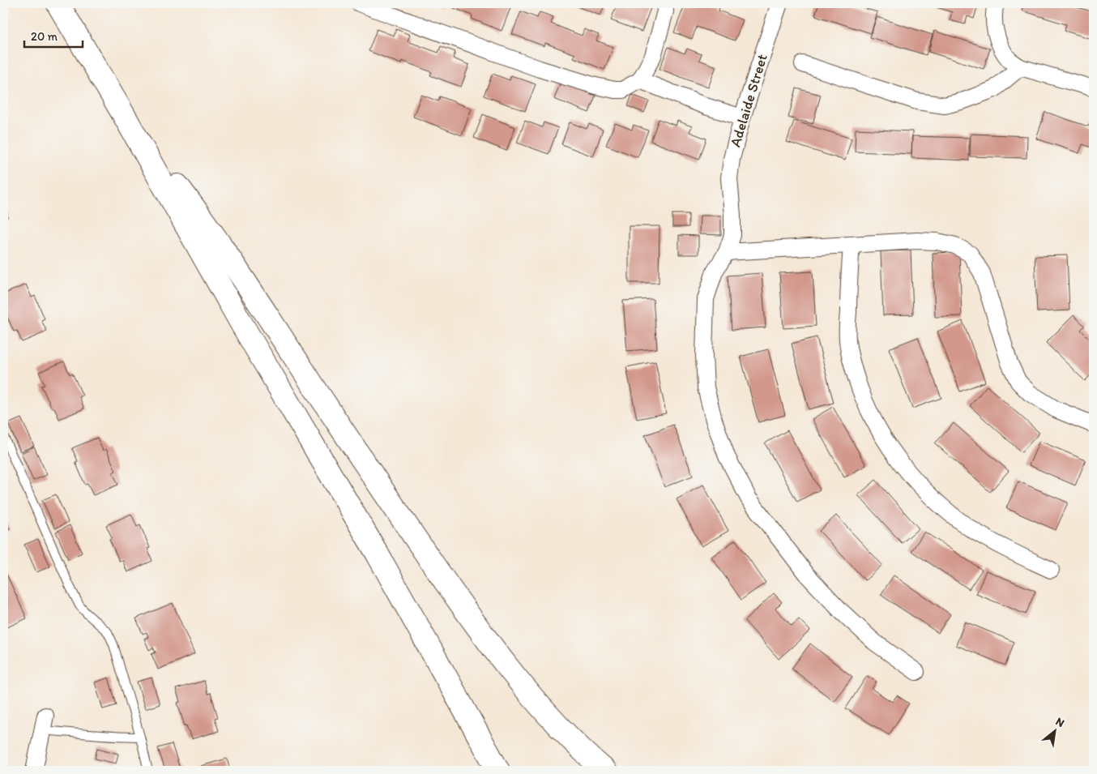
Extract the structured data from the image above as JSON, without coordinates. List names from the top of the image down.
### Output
{
  "streets": {
    "street": ["Adelaide Street"]
  },
  "scale_bar": "20 m",
  "north": "top right"
}
